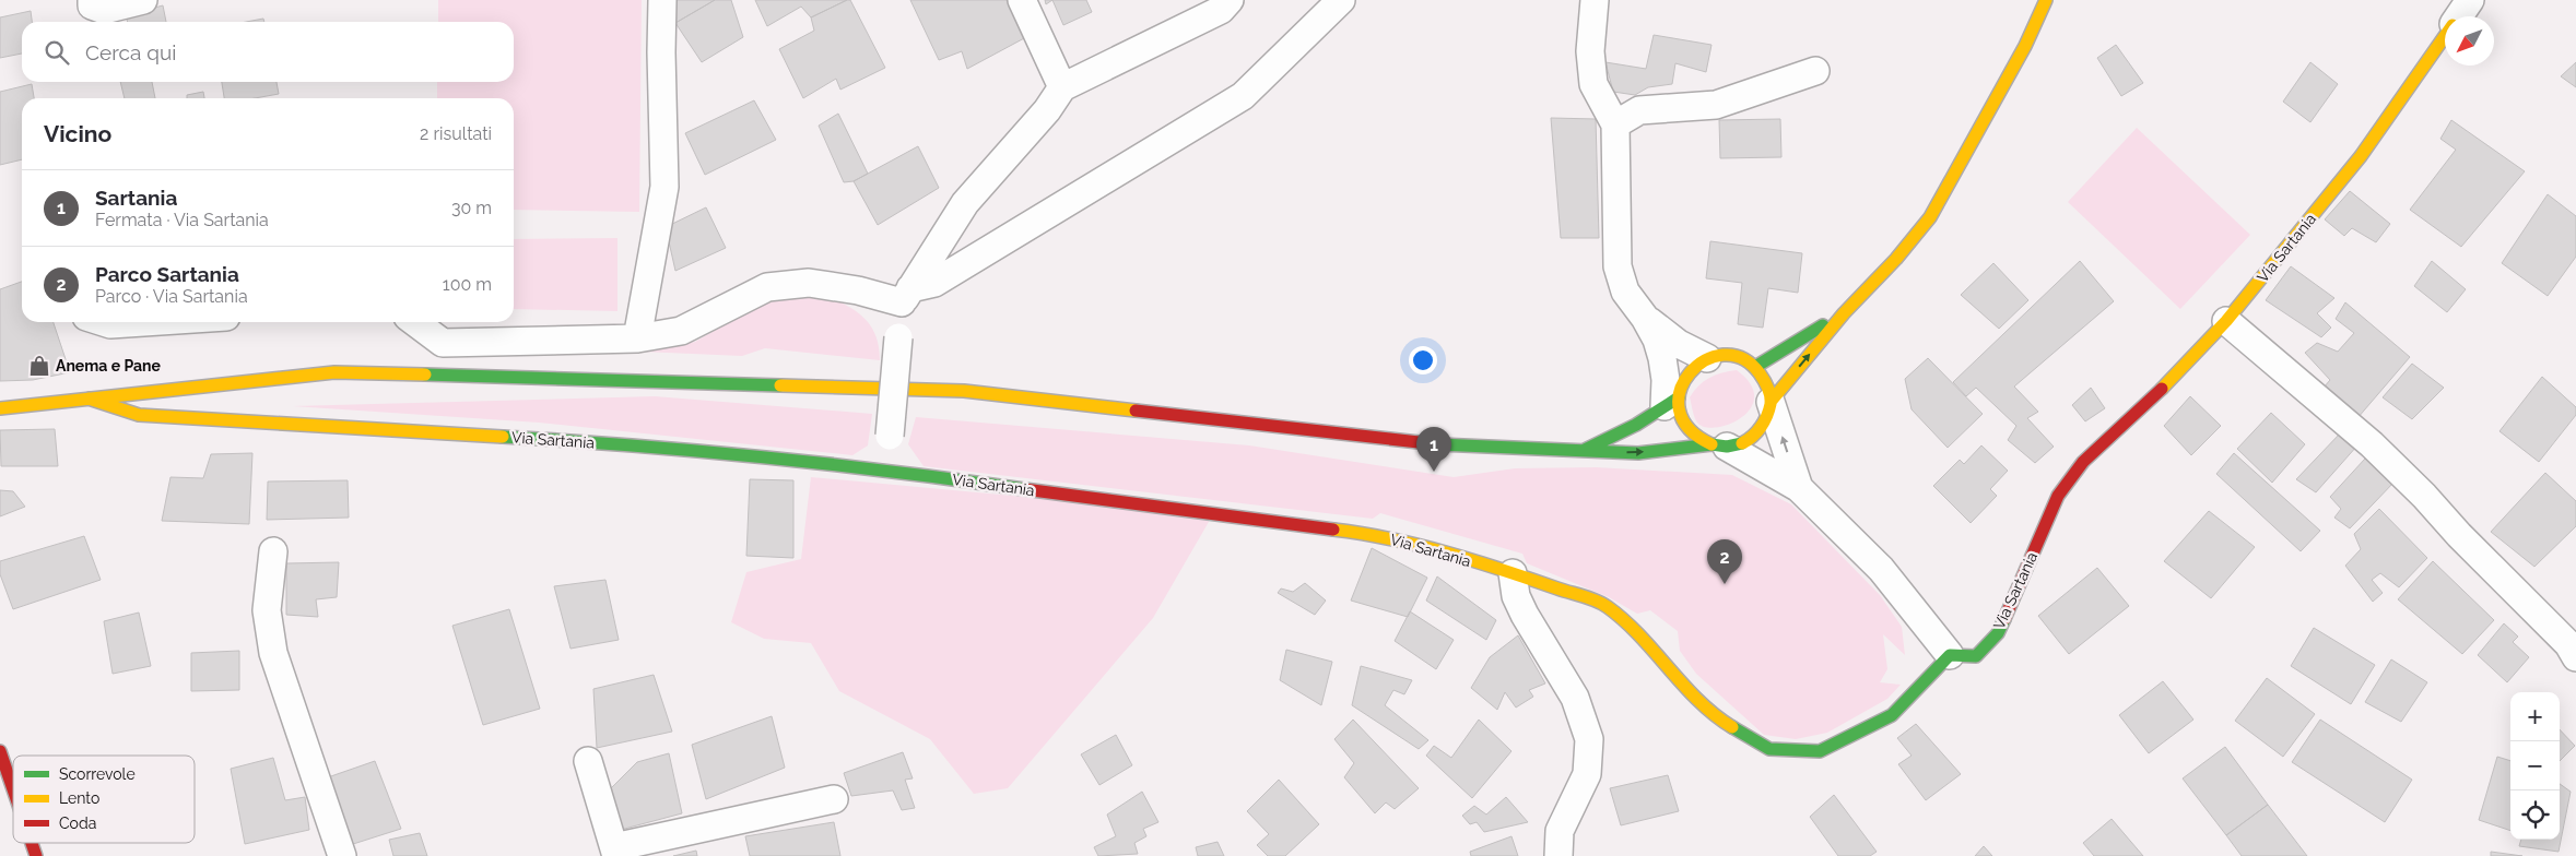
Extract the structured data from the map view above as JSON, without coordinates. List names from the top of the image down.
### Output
{
  "streets": {
    "street": ["Via Sartania"]
  },
  "places": {
    "shop": ["Anema e Pane"]
  },
  "legend": ["Scorrevole", "Lento", "Coda"],
  "north": "bottom left",
  "page": {
    "search": "Cerca qui",
    "heading": ["Vicino", "2 risultati"],
    "list": [
      {
        "mark": "1",
        "name": "Sartania",
        "note": "Fermata · Via Sartania",
        "value": "30 m"
      },
      {
        "mark": "2",
        "name": "Parco Sartania",
        "note": "Parco · Via Sartania",
        "value": "100 m"
      }
    ],
    "pins": ["1", "2"],
    "map_buttons": ["+", "−"]
  }
}
